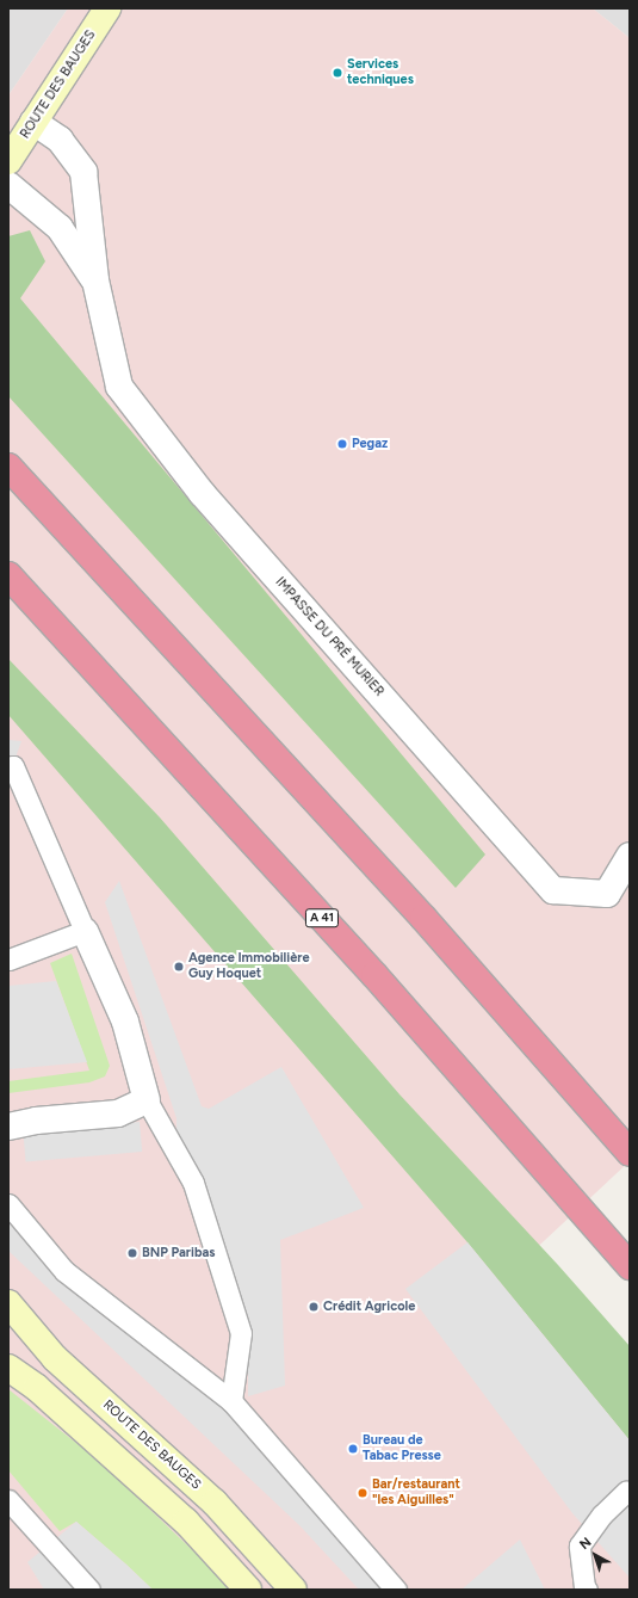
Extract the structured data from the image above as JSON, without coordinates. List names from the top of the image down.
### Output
{
  "streets": {
    "highway": ["A 41"],
    "main road": ["ROUTE DES BAUGES"],
    "street": ["IMPASSE DU PRÉ MURIER"]
  },
  "crossings": [
    ["ROUTE DES BAUGES", "IMPASSE DU PRÉ MURIER"]
  ],
  "places": [
    "Services techniques",
    "Pegaz",
    "Agence Immobilière Guy Hoquet",
    "BNP Paribas",
    "Crédit Agricole",
    "Bureau de Tabac Presse",
    "Bar/restaurant \"les Aiguilles\""
  ],
  "north": "top left"
}
